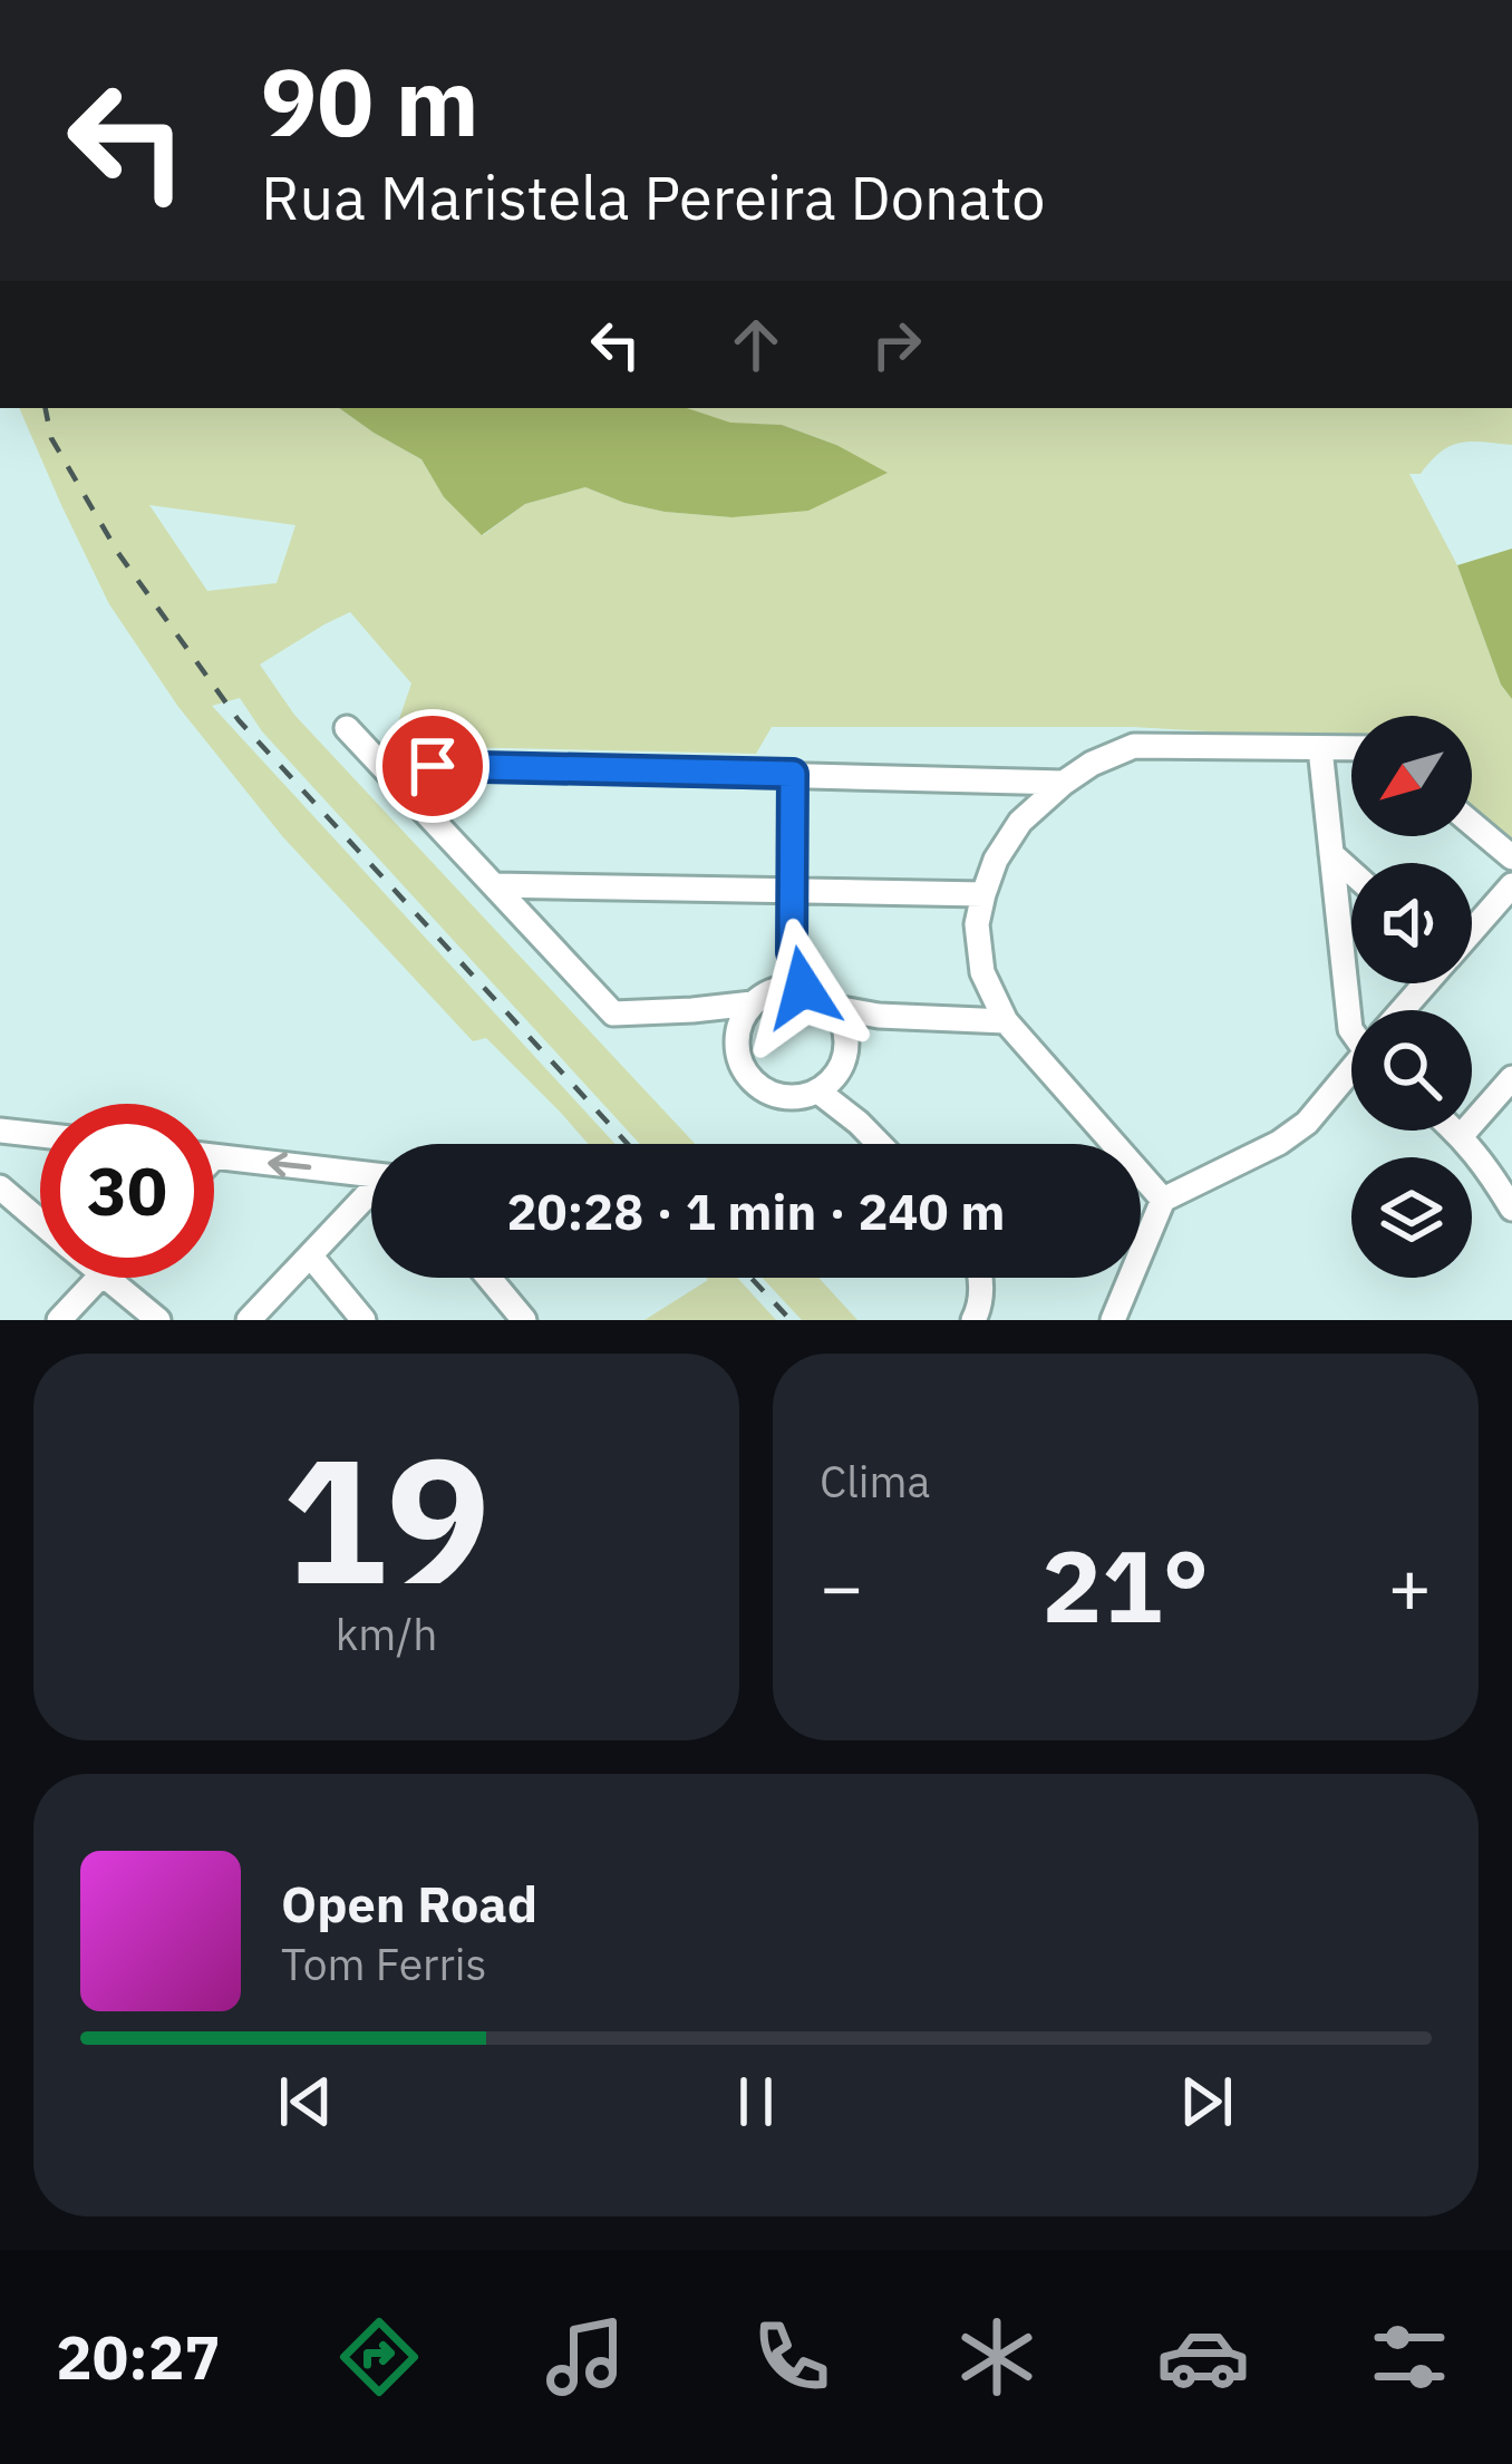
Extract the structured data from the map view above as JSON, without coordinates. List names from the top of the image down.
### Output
{
  "north": "bottom left",
  "page": {
    "turn": ["90 m", "Rua Maristela Pereira Donato"],
    "limit": "30",
    "trip": "20:28 · 1 min · 240 m",
    "tile": [
      ["19", "km/h"],
      "Clima"
    ],
    "heat": ["−", "21°", "+"],
    "song": ["Open Road", "Tom Ferris"],
    "tabs": "20:27"
  }
}
